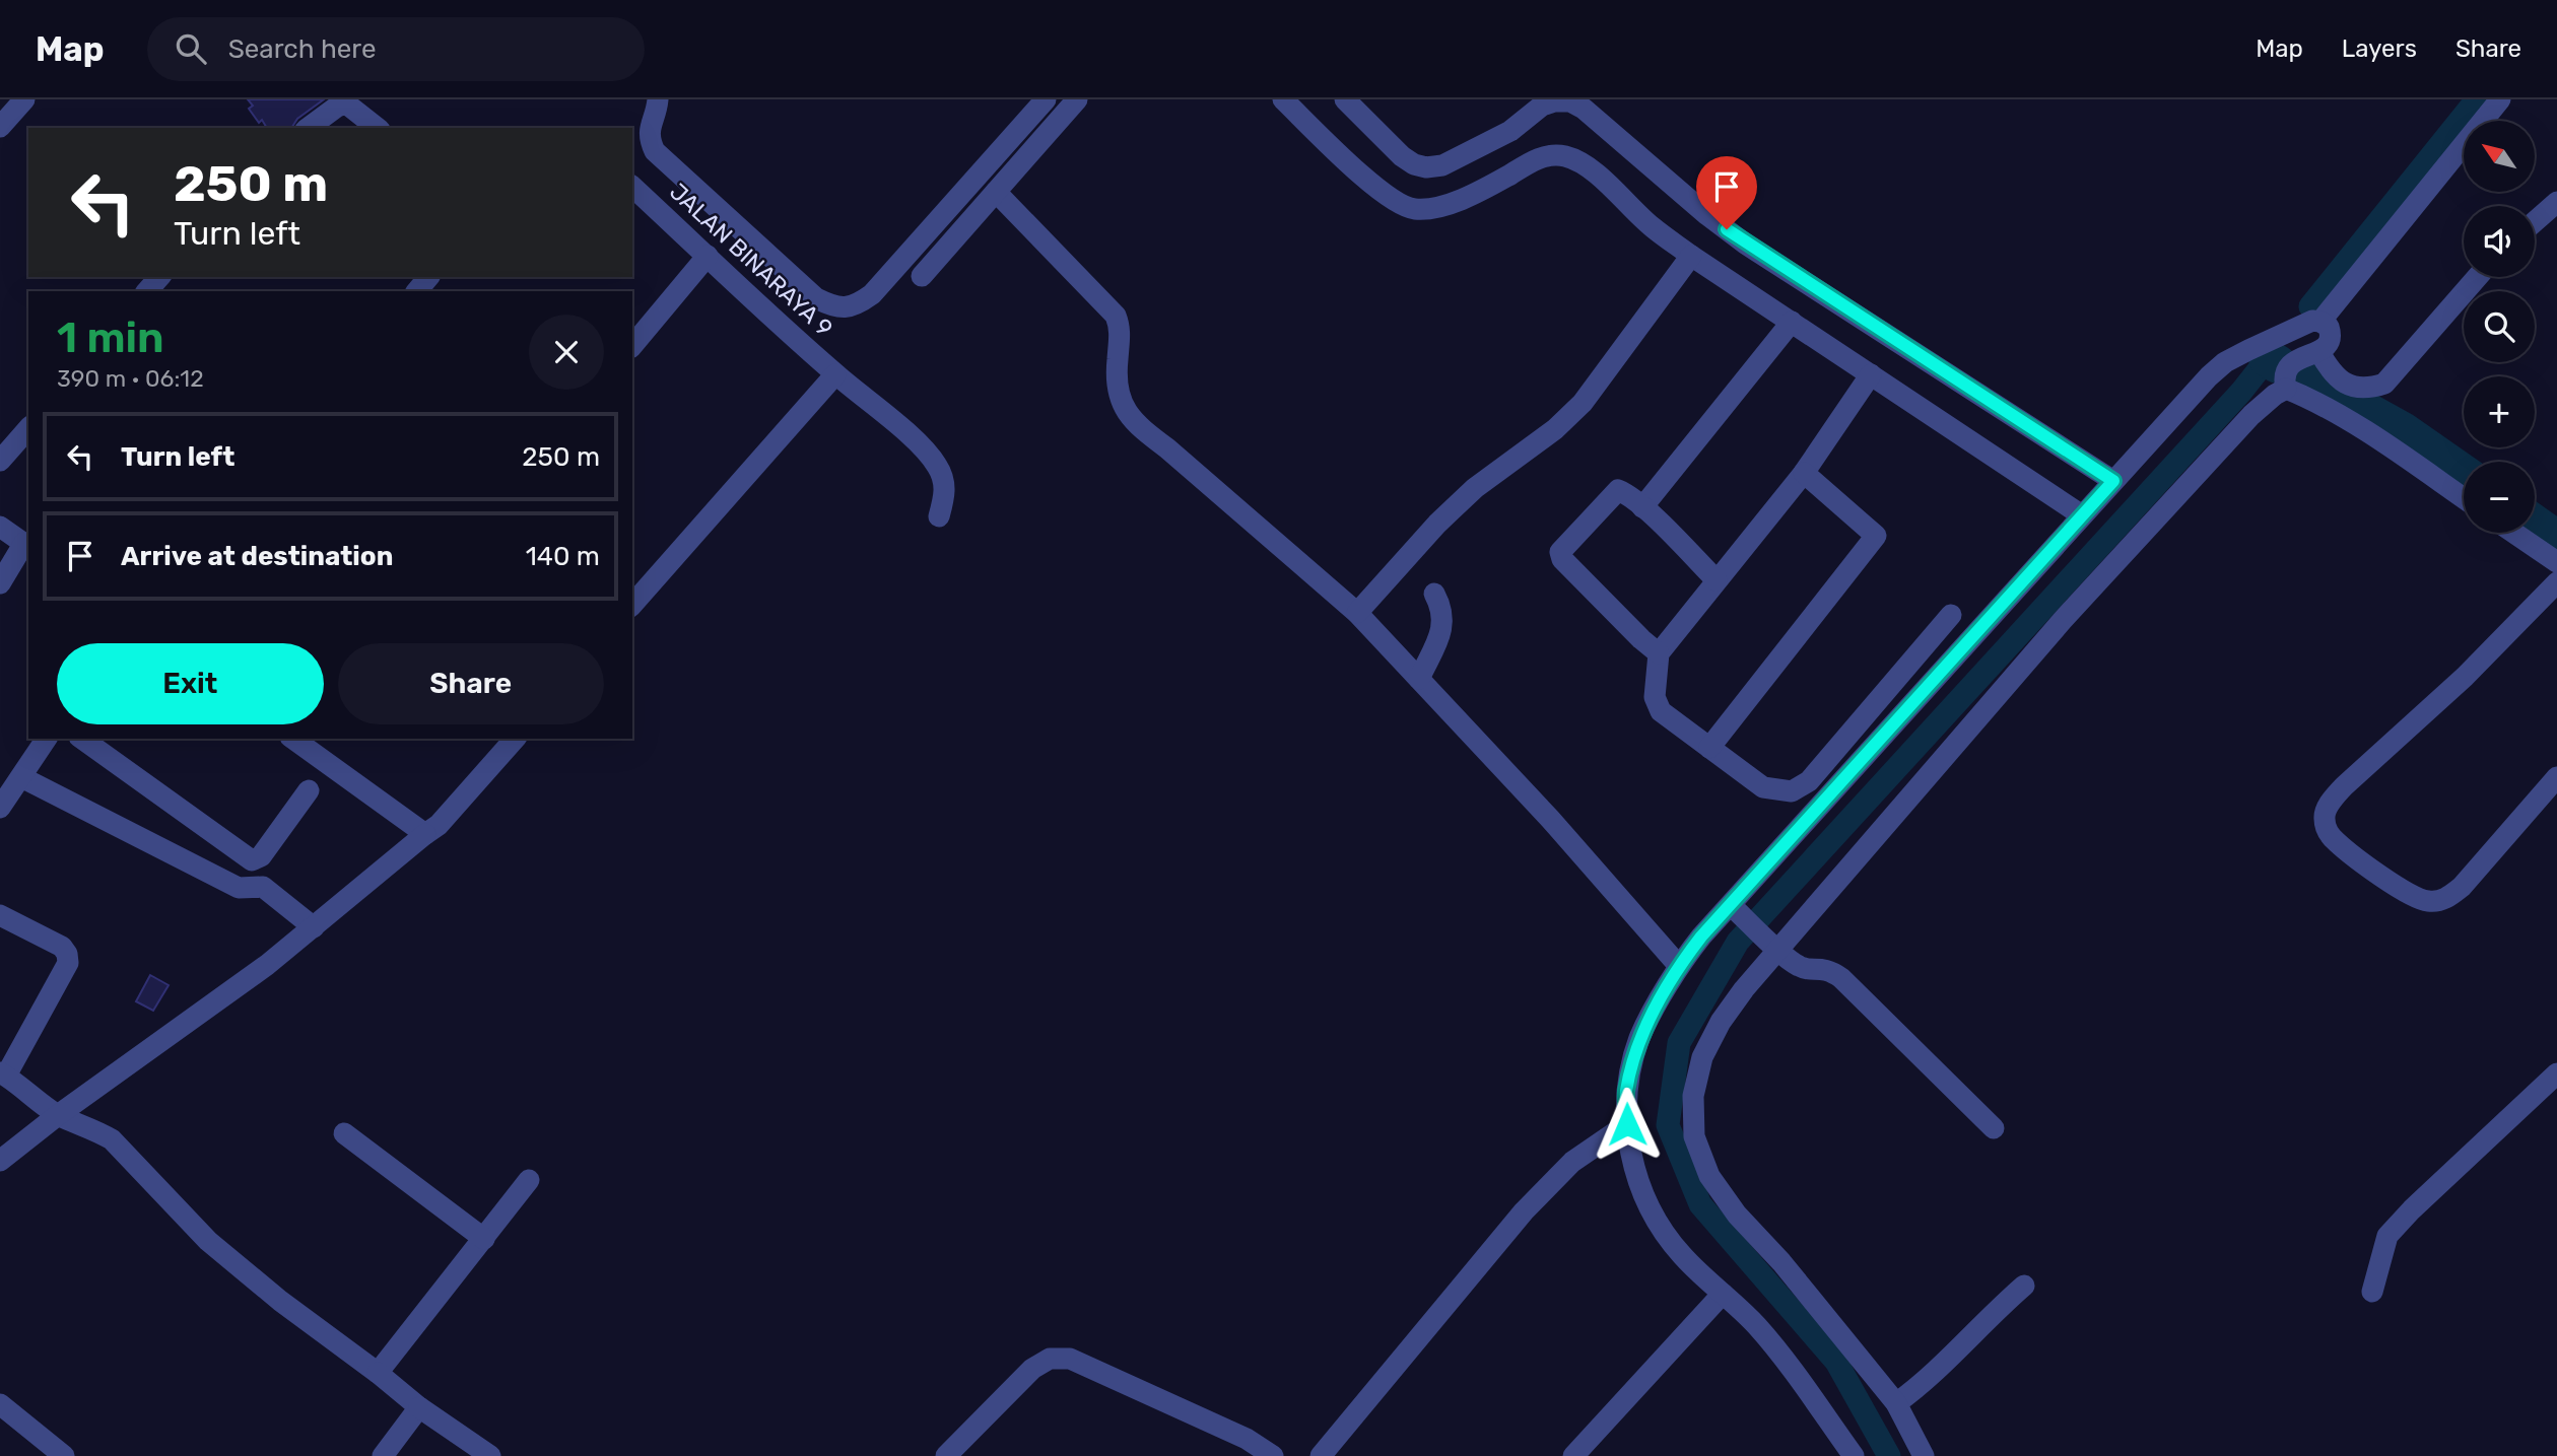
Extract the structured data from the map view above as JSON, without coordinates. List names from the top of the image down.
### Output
{
  "streets": {
    "street": ["JALAN BINARAYA 9"]
  },
  "north": "top left",
  "page": {
    "header": "Map",
    "search": "Search here",
    "nav": ["Map", "Layers", "Share"],
    "map_buttons": ["+", "−"],
    "turn": ["250 m", "Turn left"],
    "heading": ["1 min", "390 m · 06:12"],
    "list": [
      {
        "name": "Turn left",
        "value": "250 m"
      },
      {
        "name": "Arrive at destination",
        "value": "140 m"
      }
    ],
    "buttons": ["Exit", "Share"]
  }
}
